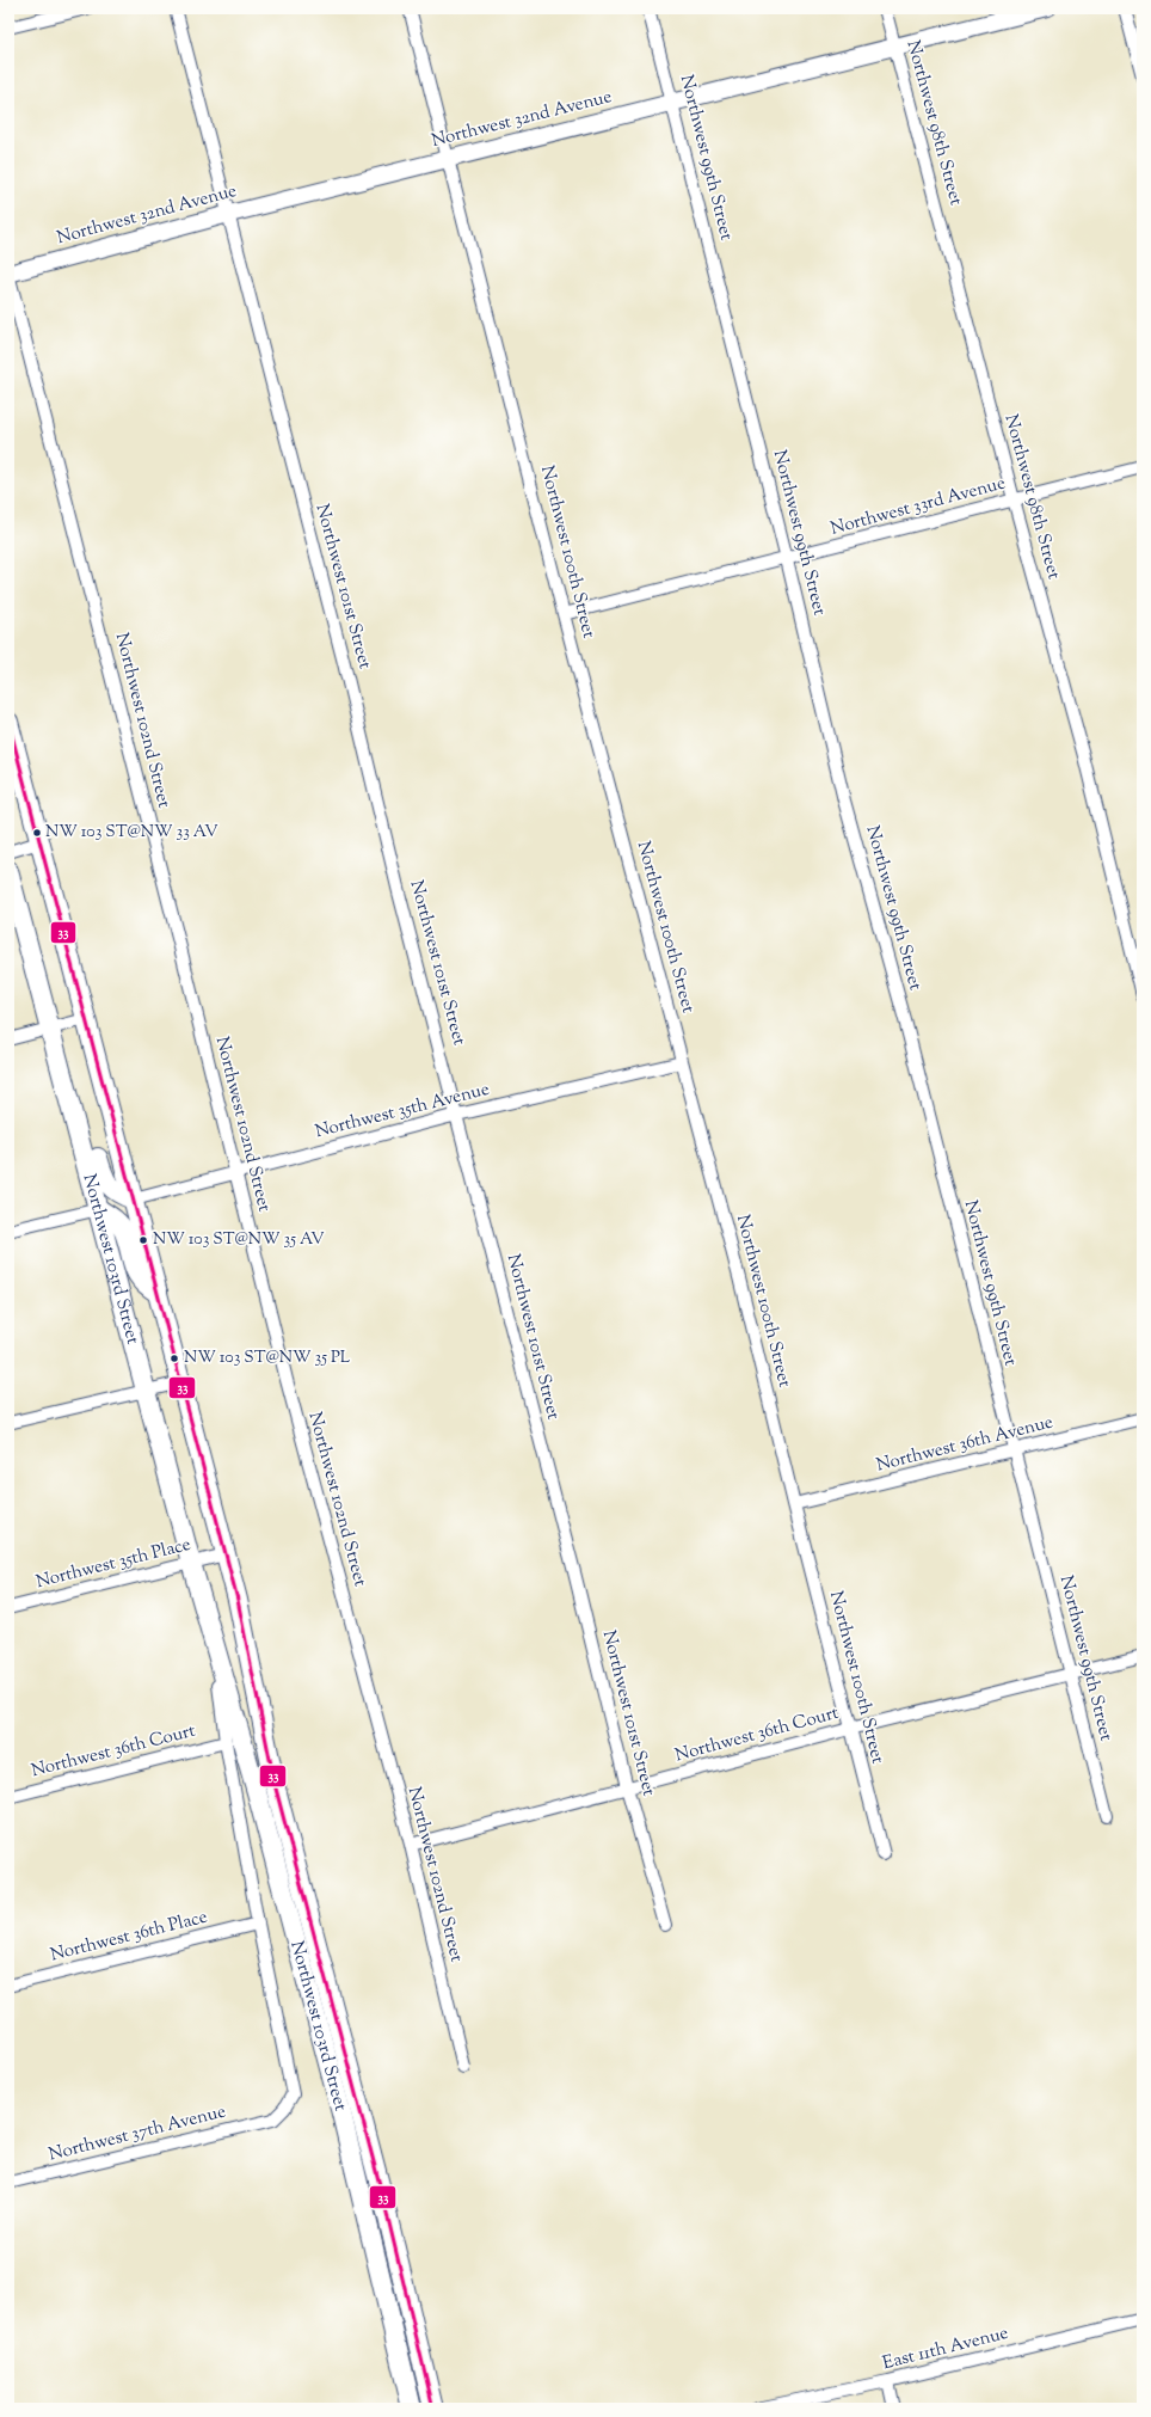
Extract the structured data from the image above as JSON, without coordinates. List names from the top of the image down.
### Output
{
  "streets": {
    "main road": ["Northwest 32nd Avenue", "Northwest 103rd Street"],
    "street": [
      "Northwest 98th Street",
      "Northwest 99th Street",
      "Northwest 33rd Avenue",
      "Northwest 100th Street",
      "Northwest 101st Street",
      "Northwest 102nd Street",
      "Northwest 35th Avenue",
      "Northwest 36th Avenue",
      "Northwest 35th Place",
      "Northwest 36th Court",
      "Northwest 36th Place",
      "Northwest 37th Avenue",
      "East 11th Avenue"
    ]
  },
  "crossings": [
    ["Northwest 32nd Avenue", "Northwest 98th Street"],
    ["Northwest 32nd Avenue", "Northwest 99th Street"],
    ["Northwest 32nd Avenue", "Northwest 100th Street"],
    ["Northwest 32nd Avenue", "Northwest 101st Street"],
    ["Northwest 32nd Avenue", "Northwest 102nd Street"],
    ["Northwest 98th Street", "Northwest 33rd Avenue"],
    ["Northwest 99th Street", "Northwest 33rd Avenue"],
    ["Northwest 99th Street", "Northwest 36th Avenue"],
    ["Northwest 99th Street", "Northwest 36th Court"],
    ["Northwest 33rd Avenue", "Northwest 100th Street"],
    ["Northwest 100th Street", "Northwest 35th Avenue"],
    ["Northwest 100th Street", "Northwest 36th Avenue"],
    ["Northwest 100th Street", "Northwest 36th Court"],
    ["Northwest 101st Street", "Northwest 35th Avenue"],
    ["Northwest 101st Street", "Northwest 36th Court"],
    ["Northwest 102nd Street", "Northwest 35th Avenue"],
    ["Northwest 102nd Street", "Northwest 36th Court"],
    ["Northwest 35th Avenue", "Northwest 103rd Street"],
    ["Northwest 103rd Street", "Northwest 35th Place"],
    ["Northwest 103rd Street", "Northwest 36th Court"],
    ["Northwest 103rd Street", "Northwest 36th Place"],
    ["Northwest 103rd Street", "Northwest 37th Avenue"]
  ],
  "places": ["NW 103 ST@NW 33 AV", "NW 103 ST@NW 35 AV", "NW 103 ST@NW 35 PL"],
  "lines": ["transit line 33"]
}
